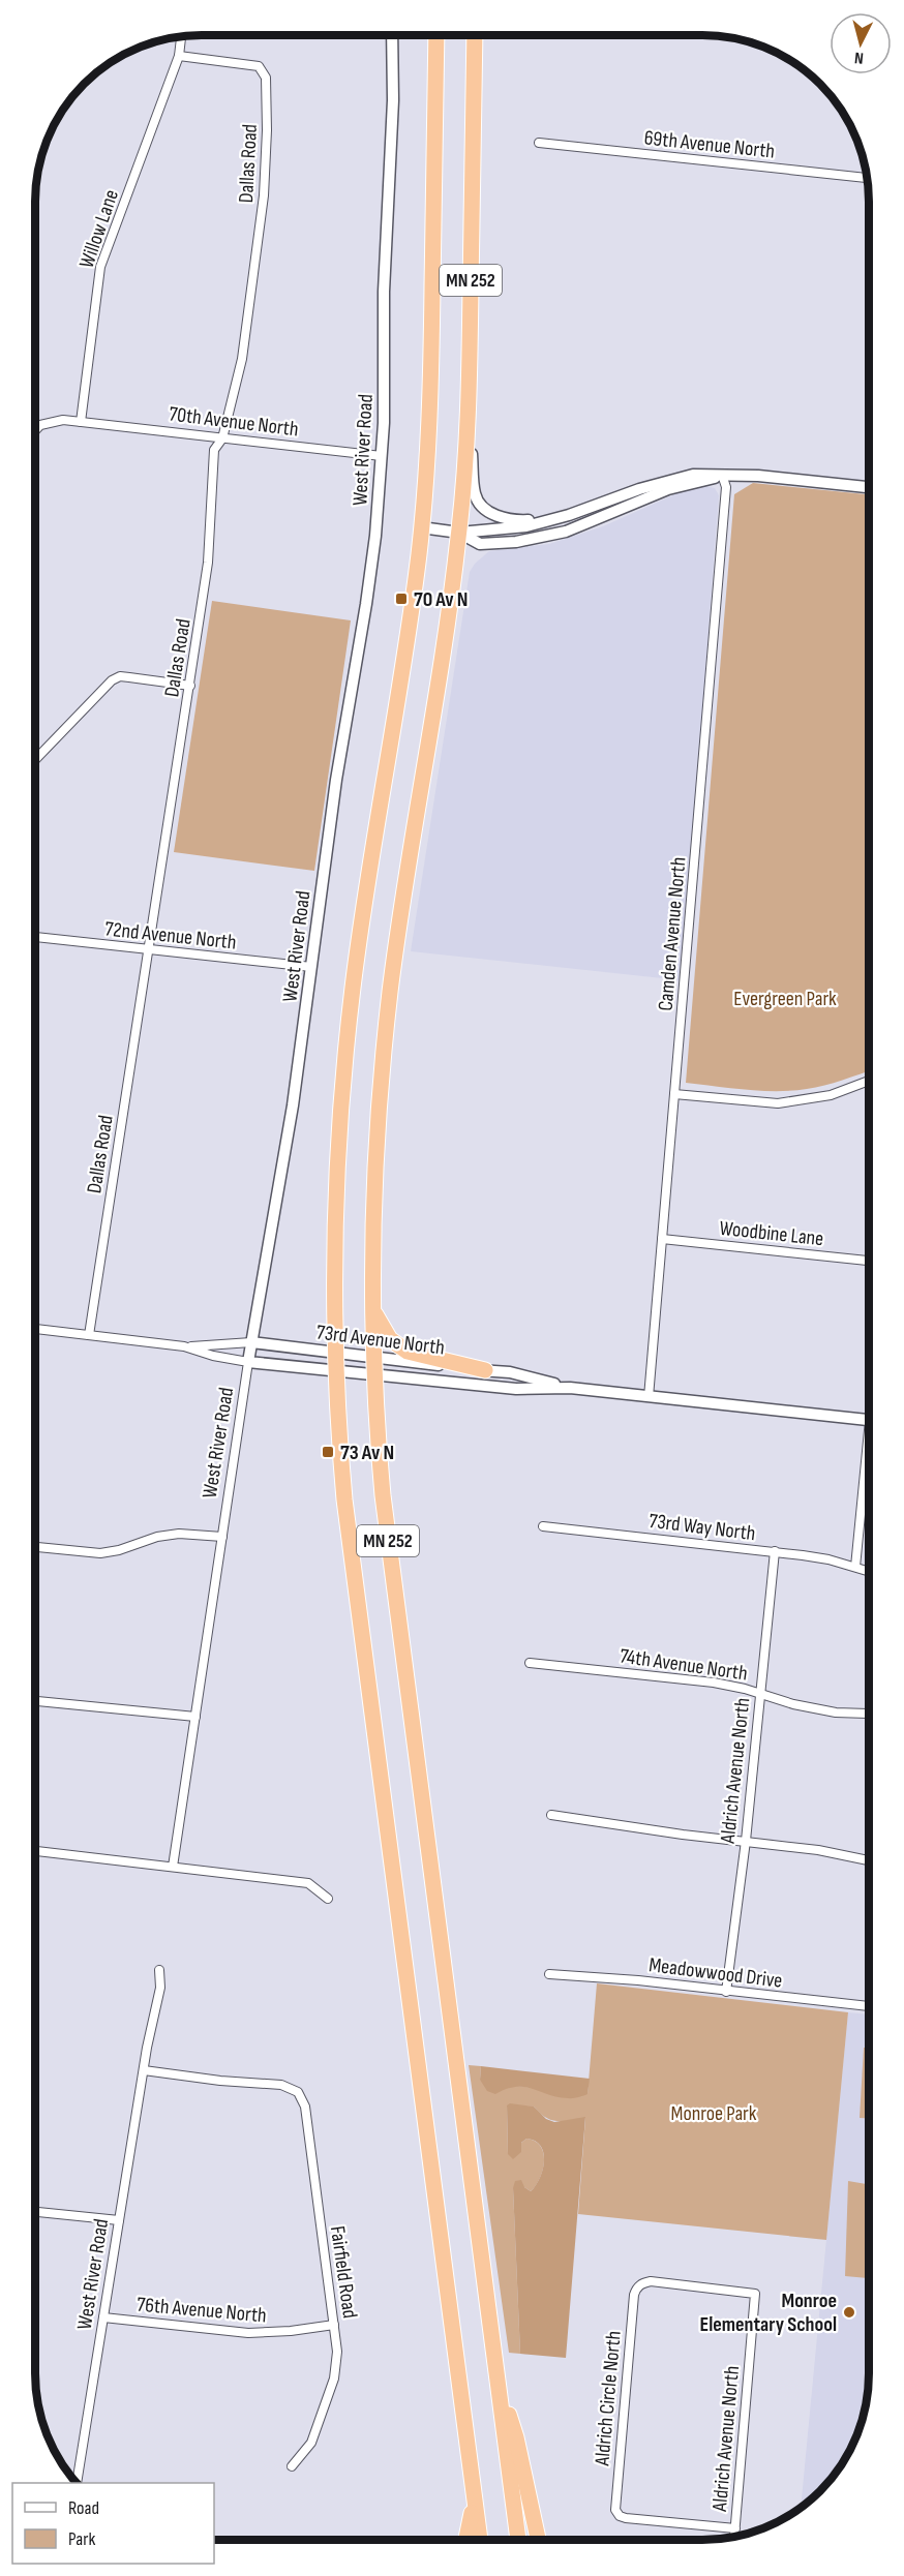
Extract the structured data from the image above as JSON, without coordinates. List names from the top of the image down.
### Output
{
  "streets": {
    "highway": ["MN 252"],
    "street": [
      "69th Avenue North",
      "Dallas Road",
      "Willow Lane",
      "70th Avenue North",
      "West River Road",
      "Camden Avenue North",
      "72nd Avenue North",
      "Woodbine Lane",
      "73rd Avenue North",
      "73rd Way North",
      "74th Avenue North",
      "Aldrich Avenue North",
      "Meadowwood Drive",
      "Fairfield Road",
      "76th Avenue North",
      "Aldrich Circle North"
    ]
  },
  "crossings": [
    ["Dallas Road", "Willow Lane"],
    ["Dallas Road", "70th Avenue North"],
    ["Dallas Road", "72nd Avenue North"],
    ["Dallas Road", "73rd Avenue North"],
    ["Willow Lane", "70th Avenue North"],
    ["MN 252", "73rd Avenue North"],
    ["70th Avenue North", "West River Road"],
    ["West River Road", "72nd Avenue North"],
    ["West River Road", "73rd Avenue North"],
    ["West River Road", "Fairfield Road"],
    ["West River Road", "76th Avenue North"],
    ["Camden Avenue North", "Woodbine Lane"],
    ["Camden Avenue North", "73rd Avenue North"],
    ["73rd Way North", "Aldrich Avenue North"],
    ["74th Avenue North", "Aldrich Avenue North"],
    ["Aldrich Avenue North", "Meadowwood Drive"],
    ["Aldrich Avenue North", "Aldrich Circle North"],
    ["Fairfield Road", "76th Avenue North"]
  ],
  "parks": ["Evergreen Park", "Monroe Park"],
  "places": {
    "transit": ["70 Av N", "73 Av N"],
    "other": ["Monroe Elementary School"]
  },
  "legend": ["Road", "Park"],
  "north": "bottom"
}
